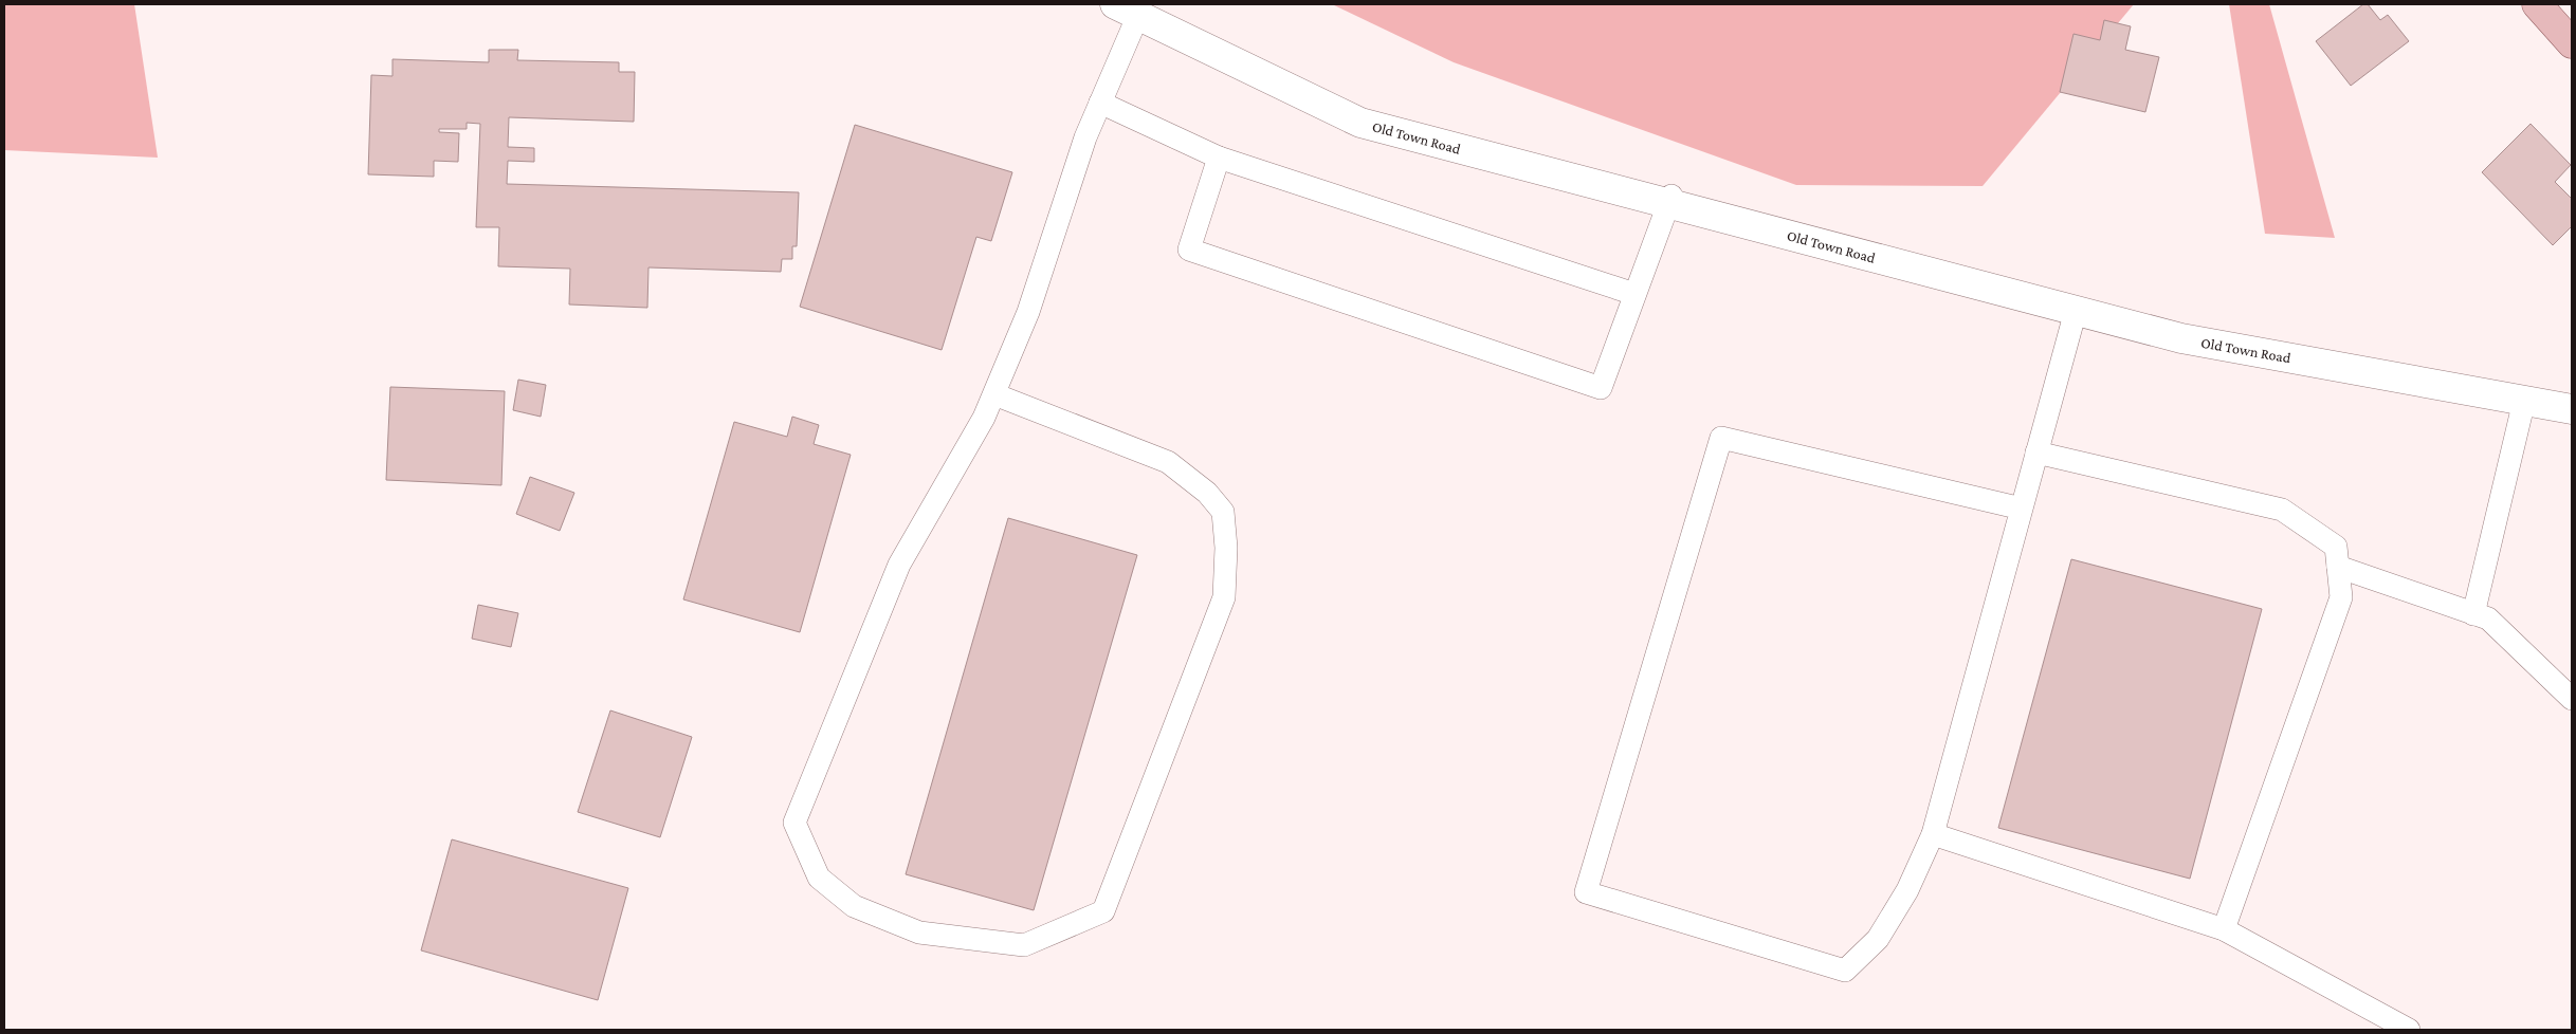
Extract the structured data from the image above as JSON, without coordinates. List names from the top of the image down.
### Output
{
  "streets": {
    "main road": ["Old Town Road"]
  }
}
